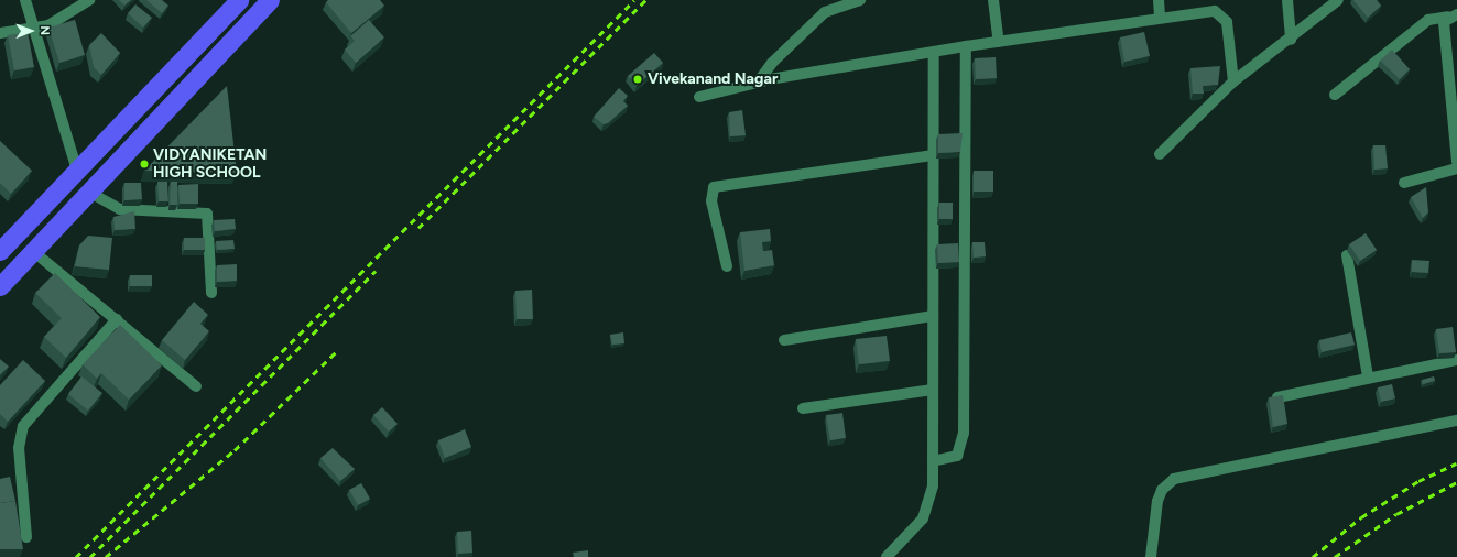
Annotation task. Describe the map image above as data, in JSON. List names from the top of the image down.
{
  "places": ["Vivekanand Nagar", "VIDYANIKETAN HIGH SCHOOL"],
  "north": "right"
}
